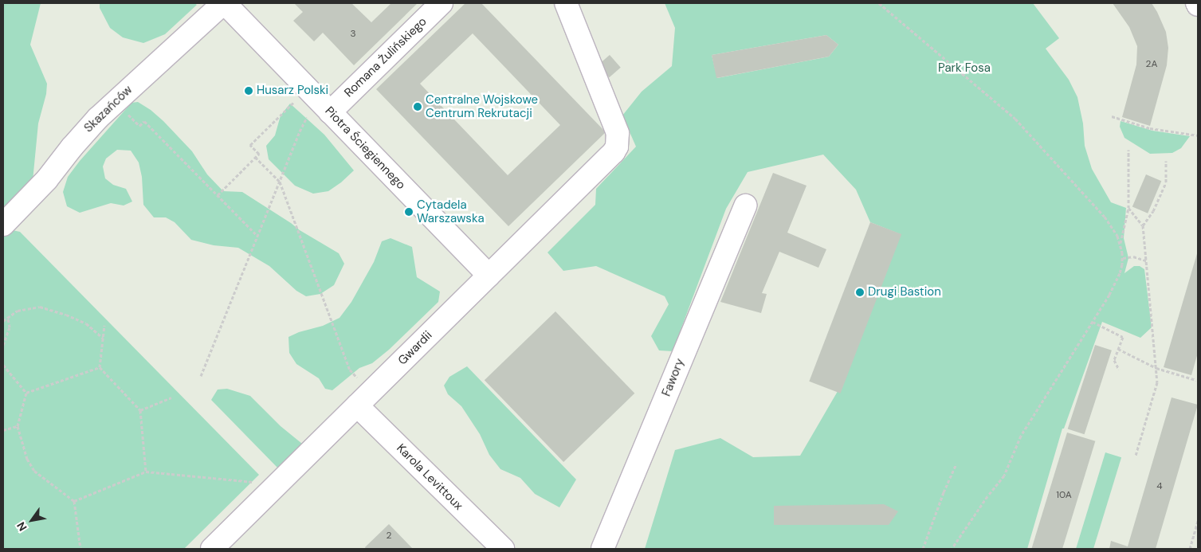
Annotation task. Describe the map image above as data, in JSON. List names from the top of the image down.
{
  "streets": {
    "lane": [
      "Romana Żulińskiego",
      "Skazańców",
      "Piotra Ściegiennego",
      "Gwardii",
      "Fawory",
      "Karola Levittoux"
    ]
  },
  "crossings": [
    ["Romana Żulińskiego", "Piotra Ściegiennego"],
    ["Skazańców", "Piotra Ściegiennego"],
    ["Piotra Ściegiennego", "Gwardii"],
    ["Gwardii", "Karola Levittoux"]
  ],
  "parks": ["Park Fosa"],
  "places": [
    "Husarz Polski",
    "Centralne Wojskowe Centrum Rekrutacji",
    "Cytadela Warszawska",
    "Drugi Bastion"
  ],
  "house_numbers": [
    "3",
    "2A",
    "4",
    "10A",
    "2"
  ],
  "north": "bottom left"
}
